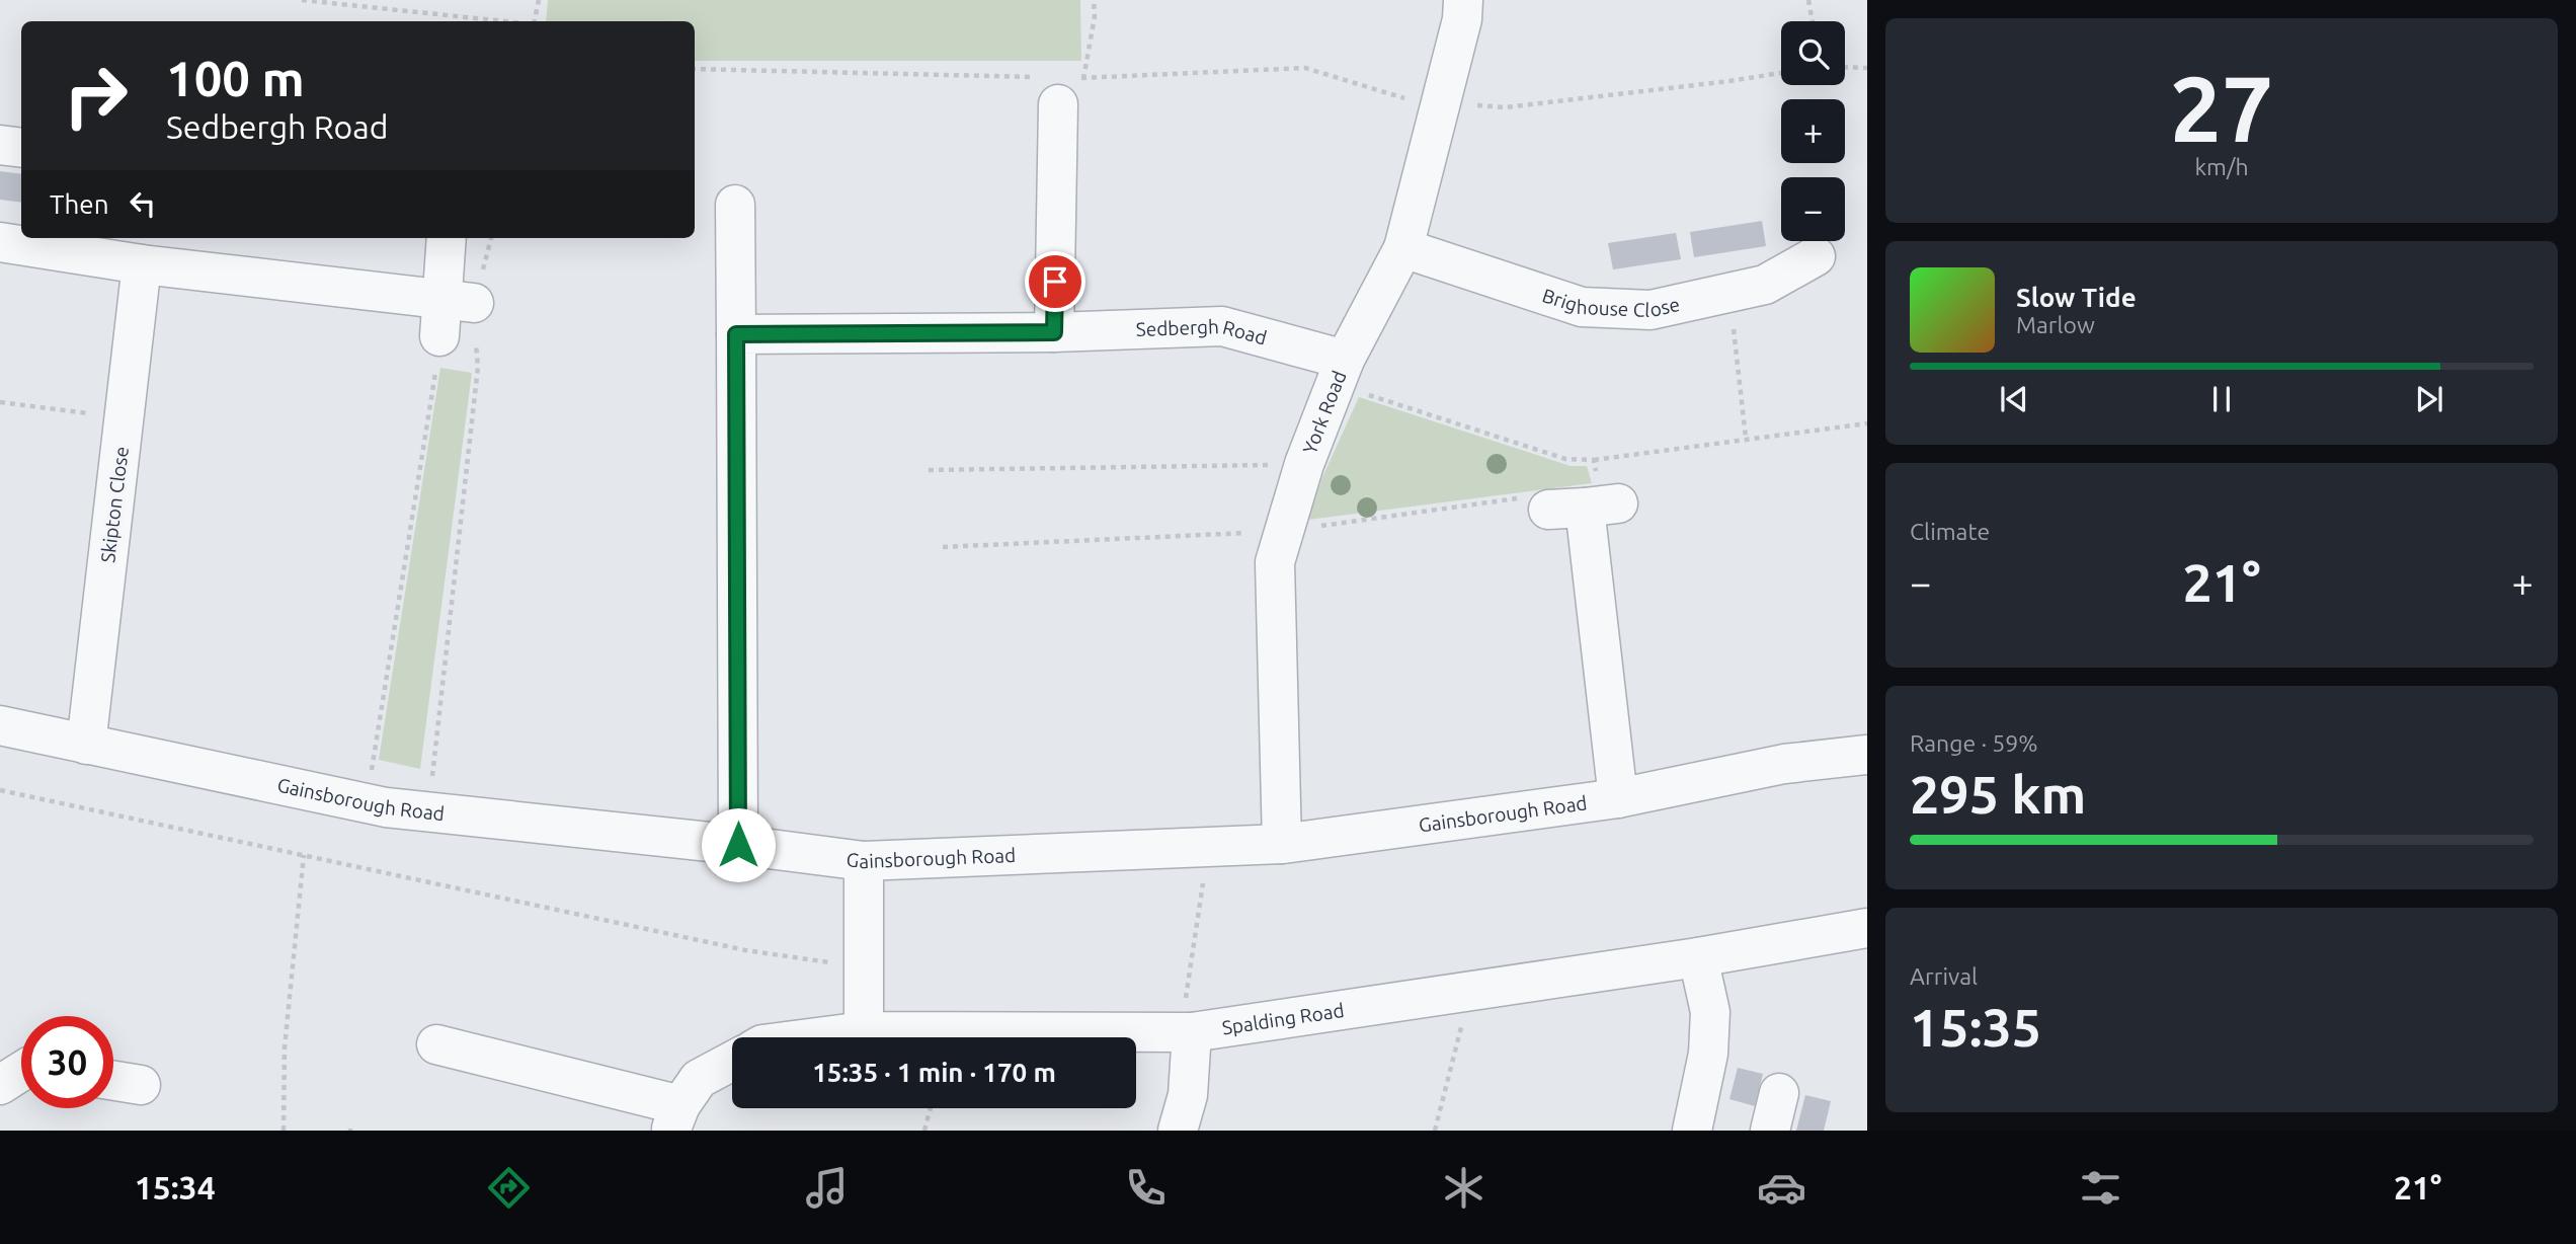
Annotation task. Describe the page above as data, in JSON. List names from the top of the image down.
{
  "streets": {
    "street": [
      "Brighouse Close",
      "Sedbergh Road",
      "York Road",
      "Skipton Close",
      "Gainsborough Road",
      "Spalding Road"
    ]
  },
  "crossings": [
    ["Brighouse Close", "York Road"],
    ["Sedbergh Road", "York Road"],
    ["York Road", "Gainsborough Road"],
    ["Skipton Close", "Gainsborough Road"]
  ],
  "page": {
    "tile": [
      ["27", "km/h"],
      "Climate",
      ["Range · 59%", "295 km"],
      ["Arrival", "15:35"]
    ],
    "map_buttons": ["+", "−"],
    "turn": ["100 m", "Sedbergh Road"],
    "then": "Then",
    "song": ["Slow Tide", "Marlow"],
    "heat": ["−", "21°", "+"],
    "limit": "30",
    "trip": "15:35 · 1 min · 170 m",
    "tabs": ["15:34", "21°"]
  }
}
